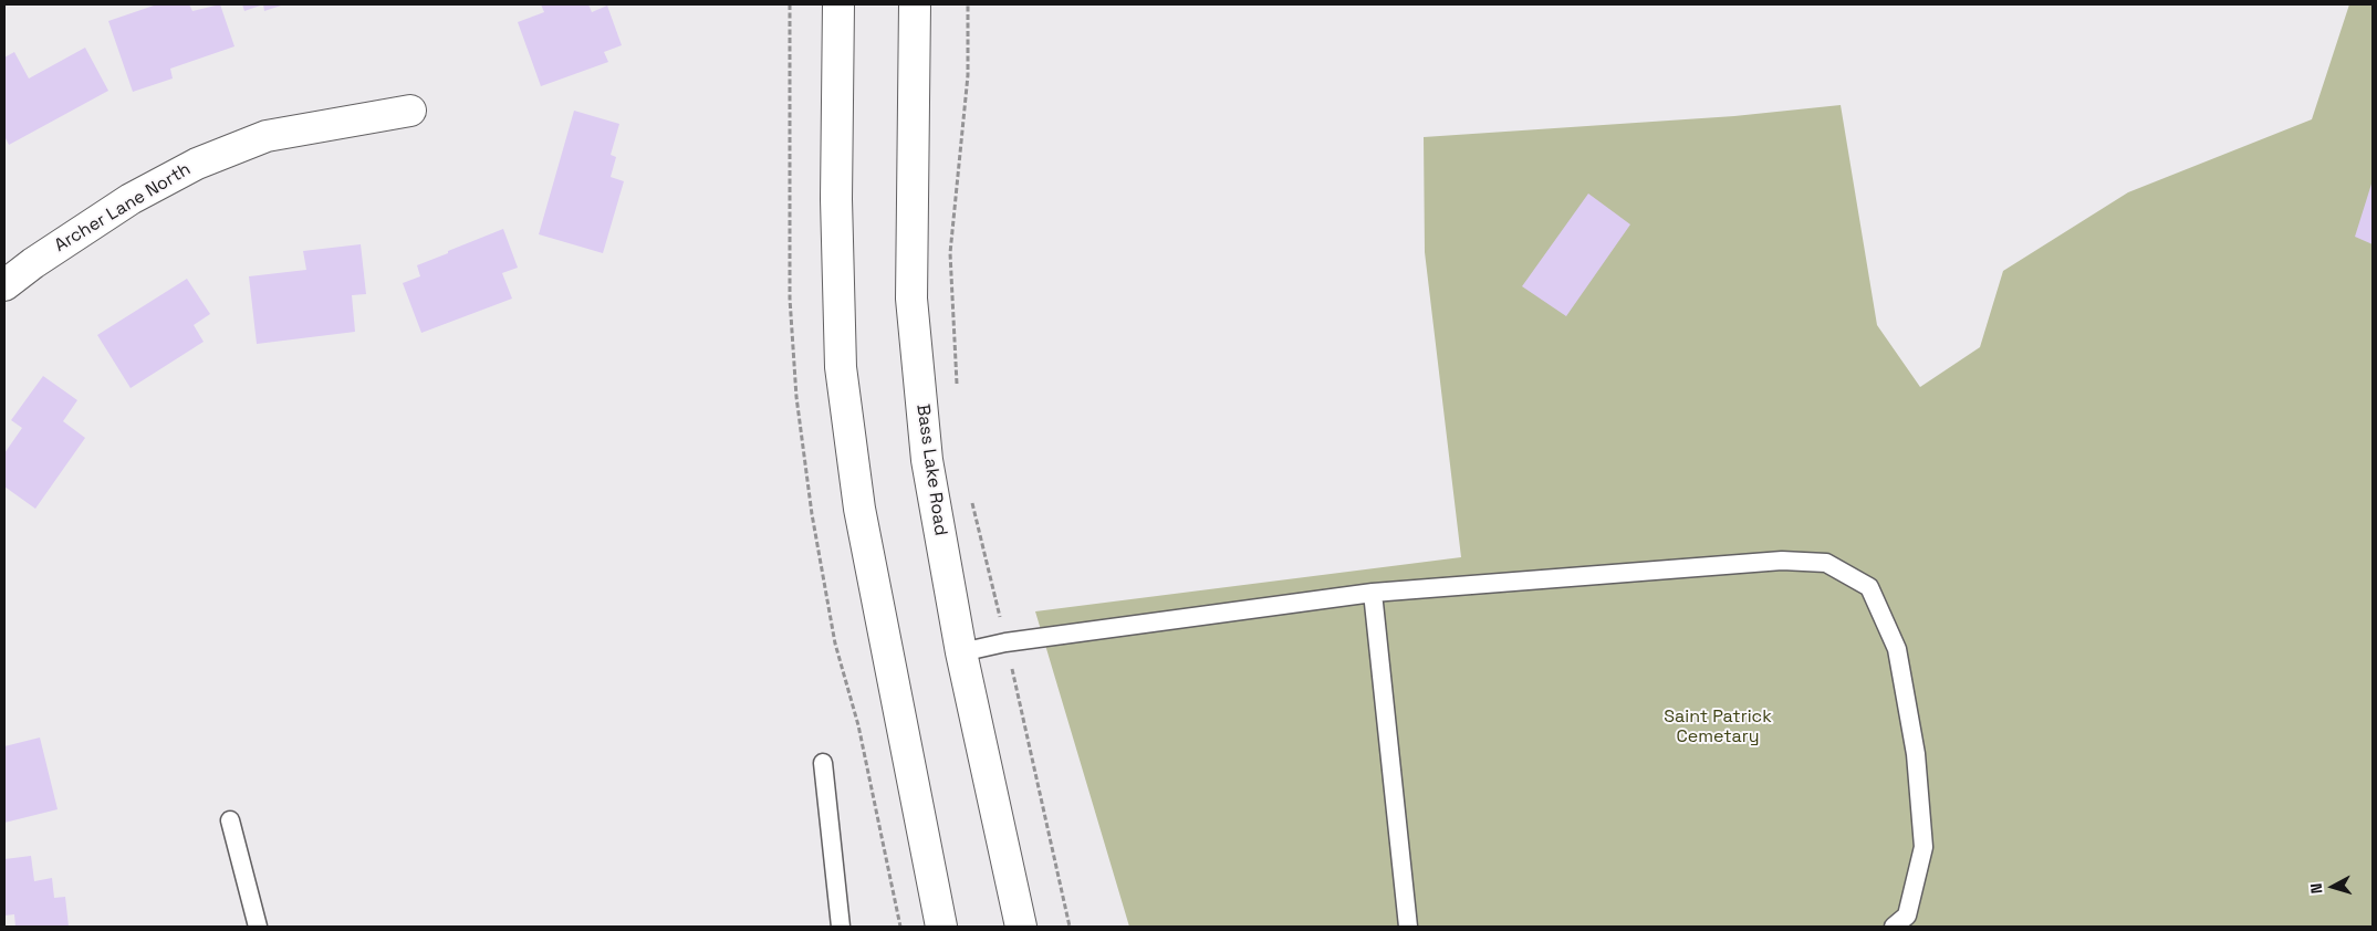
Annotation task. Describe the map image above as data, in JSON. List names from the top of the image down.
{
  "streets": {
    "main road": ["Archer Lane North", "Bass Lake Road"]
  },
  "parks": ["Saint Patrick Cemetary"],
  "north": "left"
}
